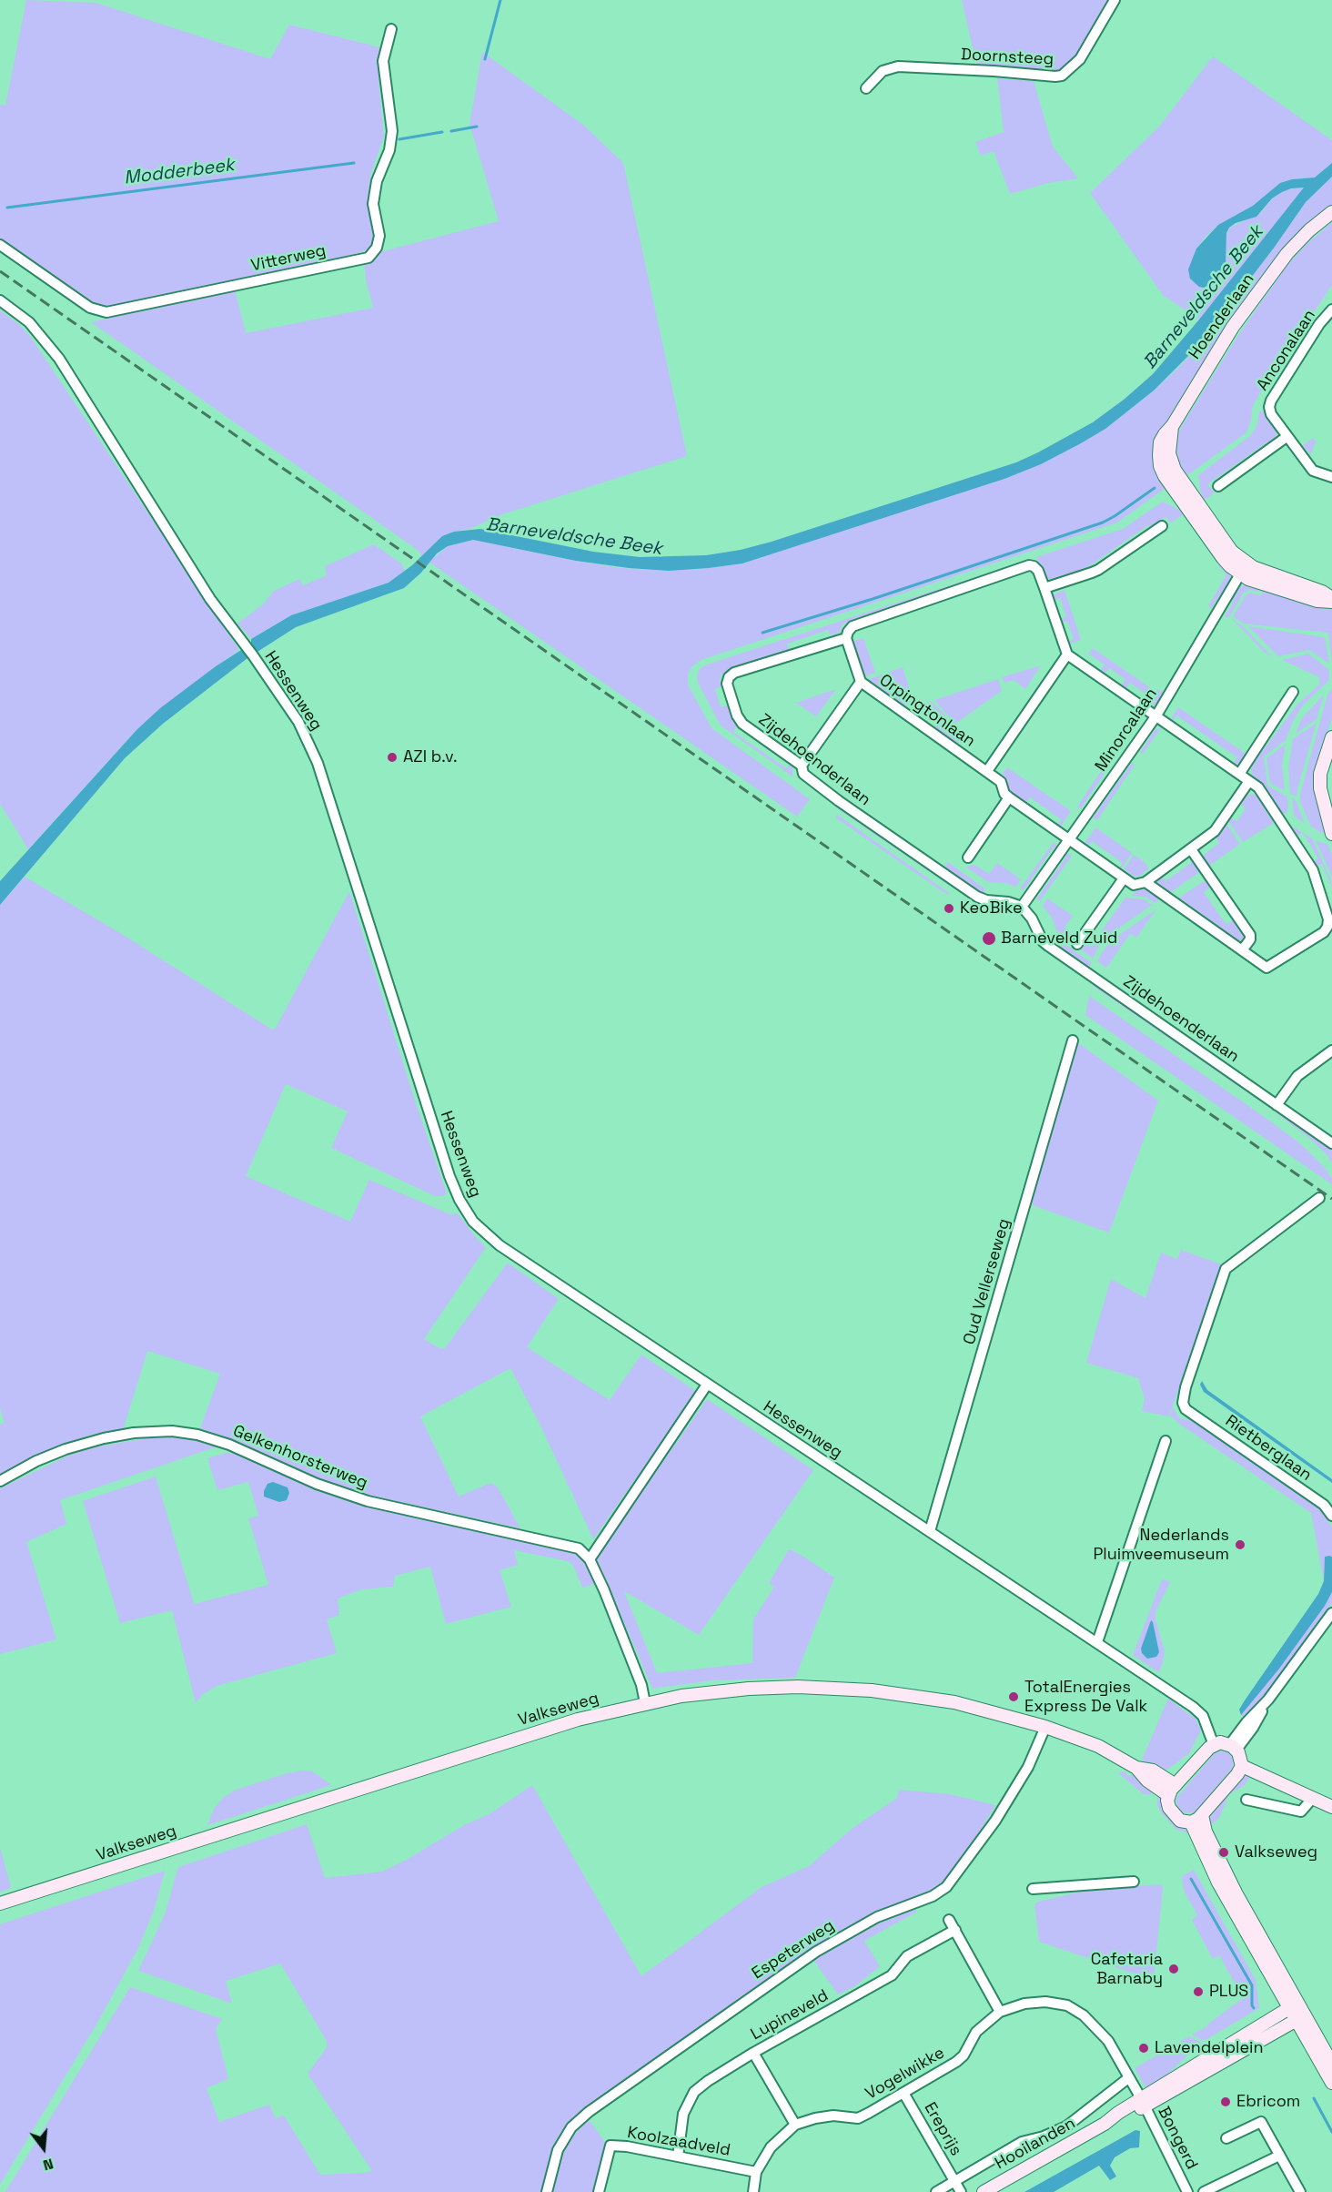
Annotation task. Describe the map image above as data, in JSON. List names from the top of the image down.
{
  "streets": {
    "main road": ["Hoenderlaan", "Valkseweg", "Hooilanden"],
    "street": [
      "Doornsteeg",
      "Vitterweg",
      "Anconalaan",
      "Hessenweg",
      "Orpingtonlaan",
      "Minorcalaan",
      "Zijdehoenderlaan",
      "Oud Vellerseweg",
      "Rietberglaan",
      "Gelkenhorsterweg",
      "Espeterweg",
      "Lupineveld",
      "Vogelwikke",
      "Ereprijs",
      "Bongerd",
      "Koolzaadveld"
    ]
  },
  "crossings": [
    ["Hoenderlaan", "Minorcalaan"],
    ["Hessenweg", "Oud Vellerseweg"],
    ["Orpingtonlaan", "Minorcalaan"],
    ["Orpingtonlaan", "Zijdehoenderlaan"],
    ["Minorcalaan", "Zijdehoenderlaan"],
    ["Valkseweg", "Espeterweg"],
    ["Lupineveld", "Koolzaadveld"],
    ["Vogelwikke", "Ereprijs"],
    ["Vogelwikke", "Bongerd"],
    ["Vogelwikke", "Koolzaadveld"],
    ["Vogelwikke", "Hooilanden"],
    ["Bongerd", "Hooilanden"]
  ],
  "water": ["Modderbeek", "Barneveldsche Beek"],
  "places": [
    "AZI b.v.",
    "KeoBike",
    "Barneveld Zuid",
    "Nederlands Pluimveemuseum",
    "TotalEnergies Express De Valk",
    "Valkseweg",
    "Cafetaria Barnaby",
    "PLUS",
    "Lavendelplein",
    "Ebricom"
  ],
  "north": "bottom"
}
